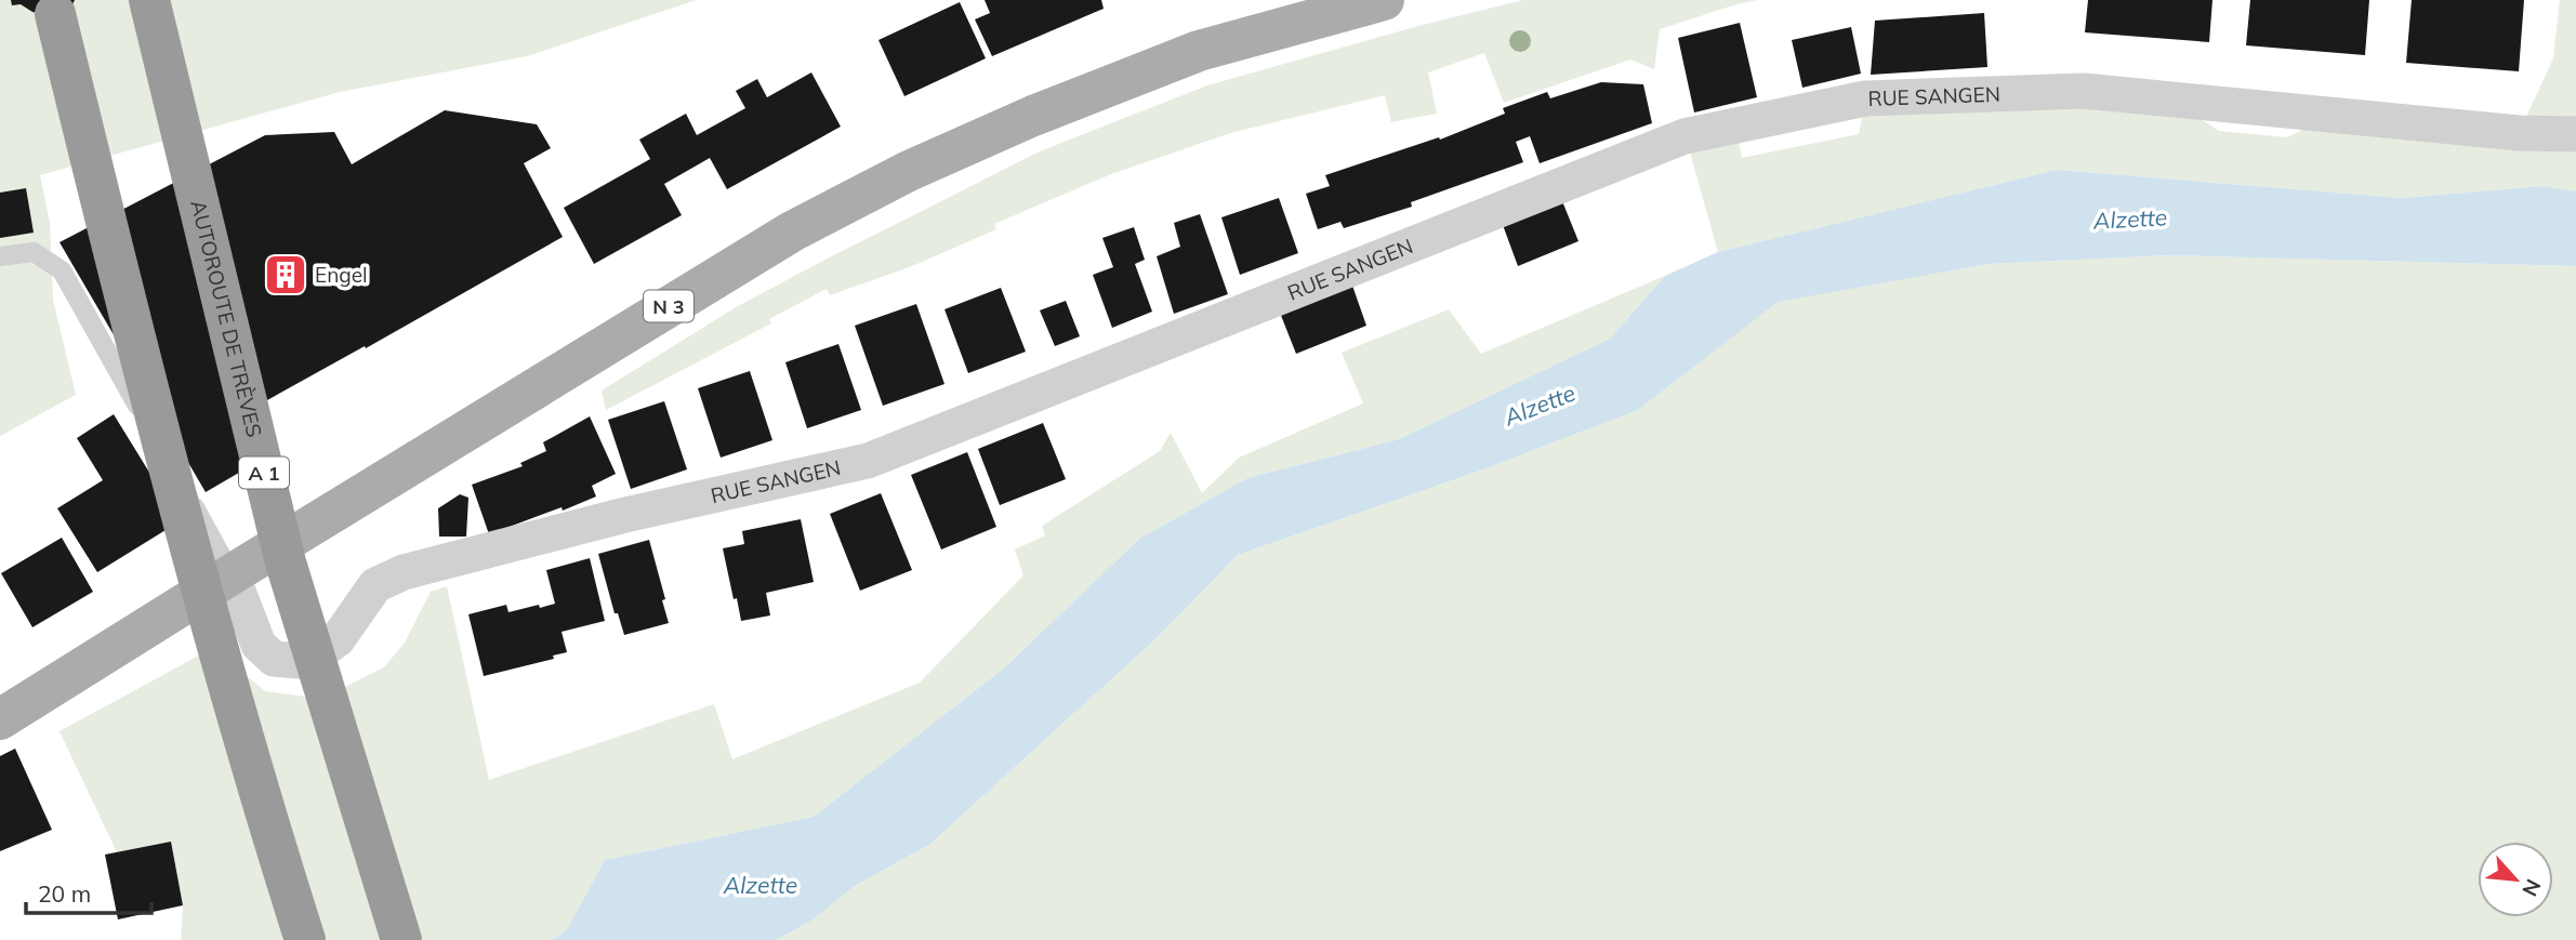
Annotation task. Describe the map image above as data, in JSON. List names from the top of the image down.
{
  "streets": {
    "highway": ["AUTOROUTE DE TRÈVES", "A 1"],
    "main road": ["N 3"],
    "street": ["RUE SANGEN"]
  },
  "crossings": [
    ["RUE SANGEN", "N 3"]
  ],
  "water": ["Alzette"],
  "places": {
    "building": ["Engel"]
  },
  "scale_bar": "20 m",
  "north": "bottom right"
}
